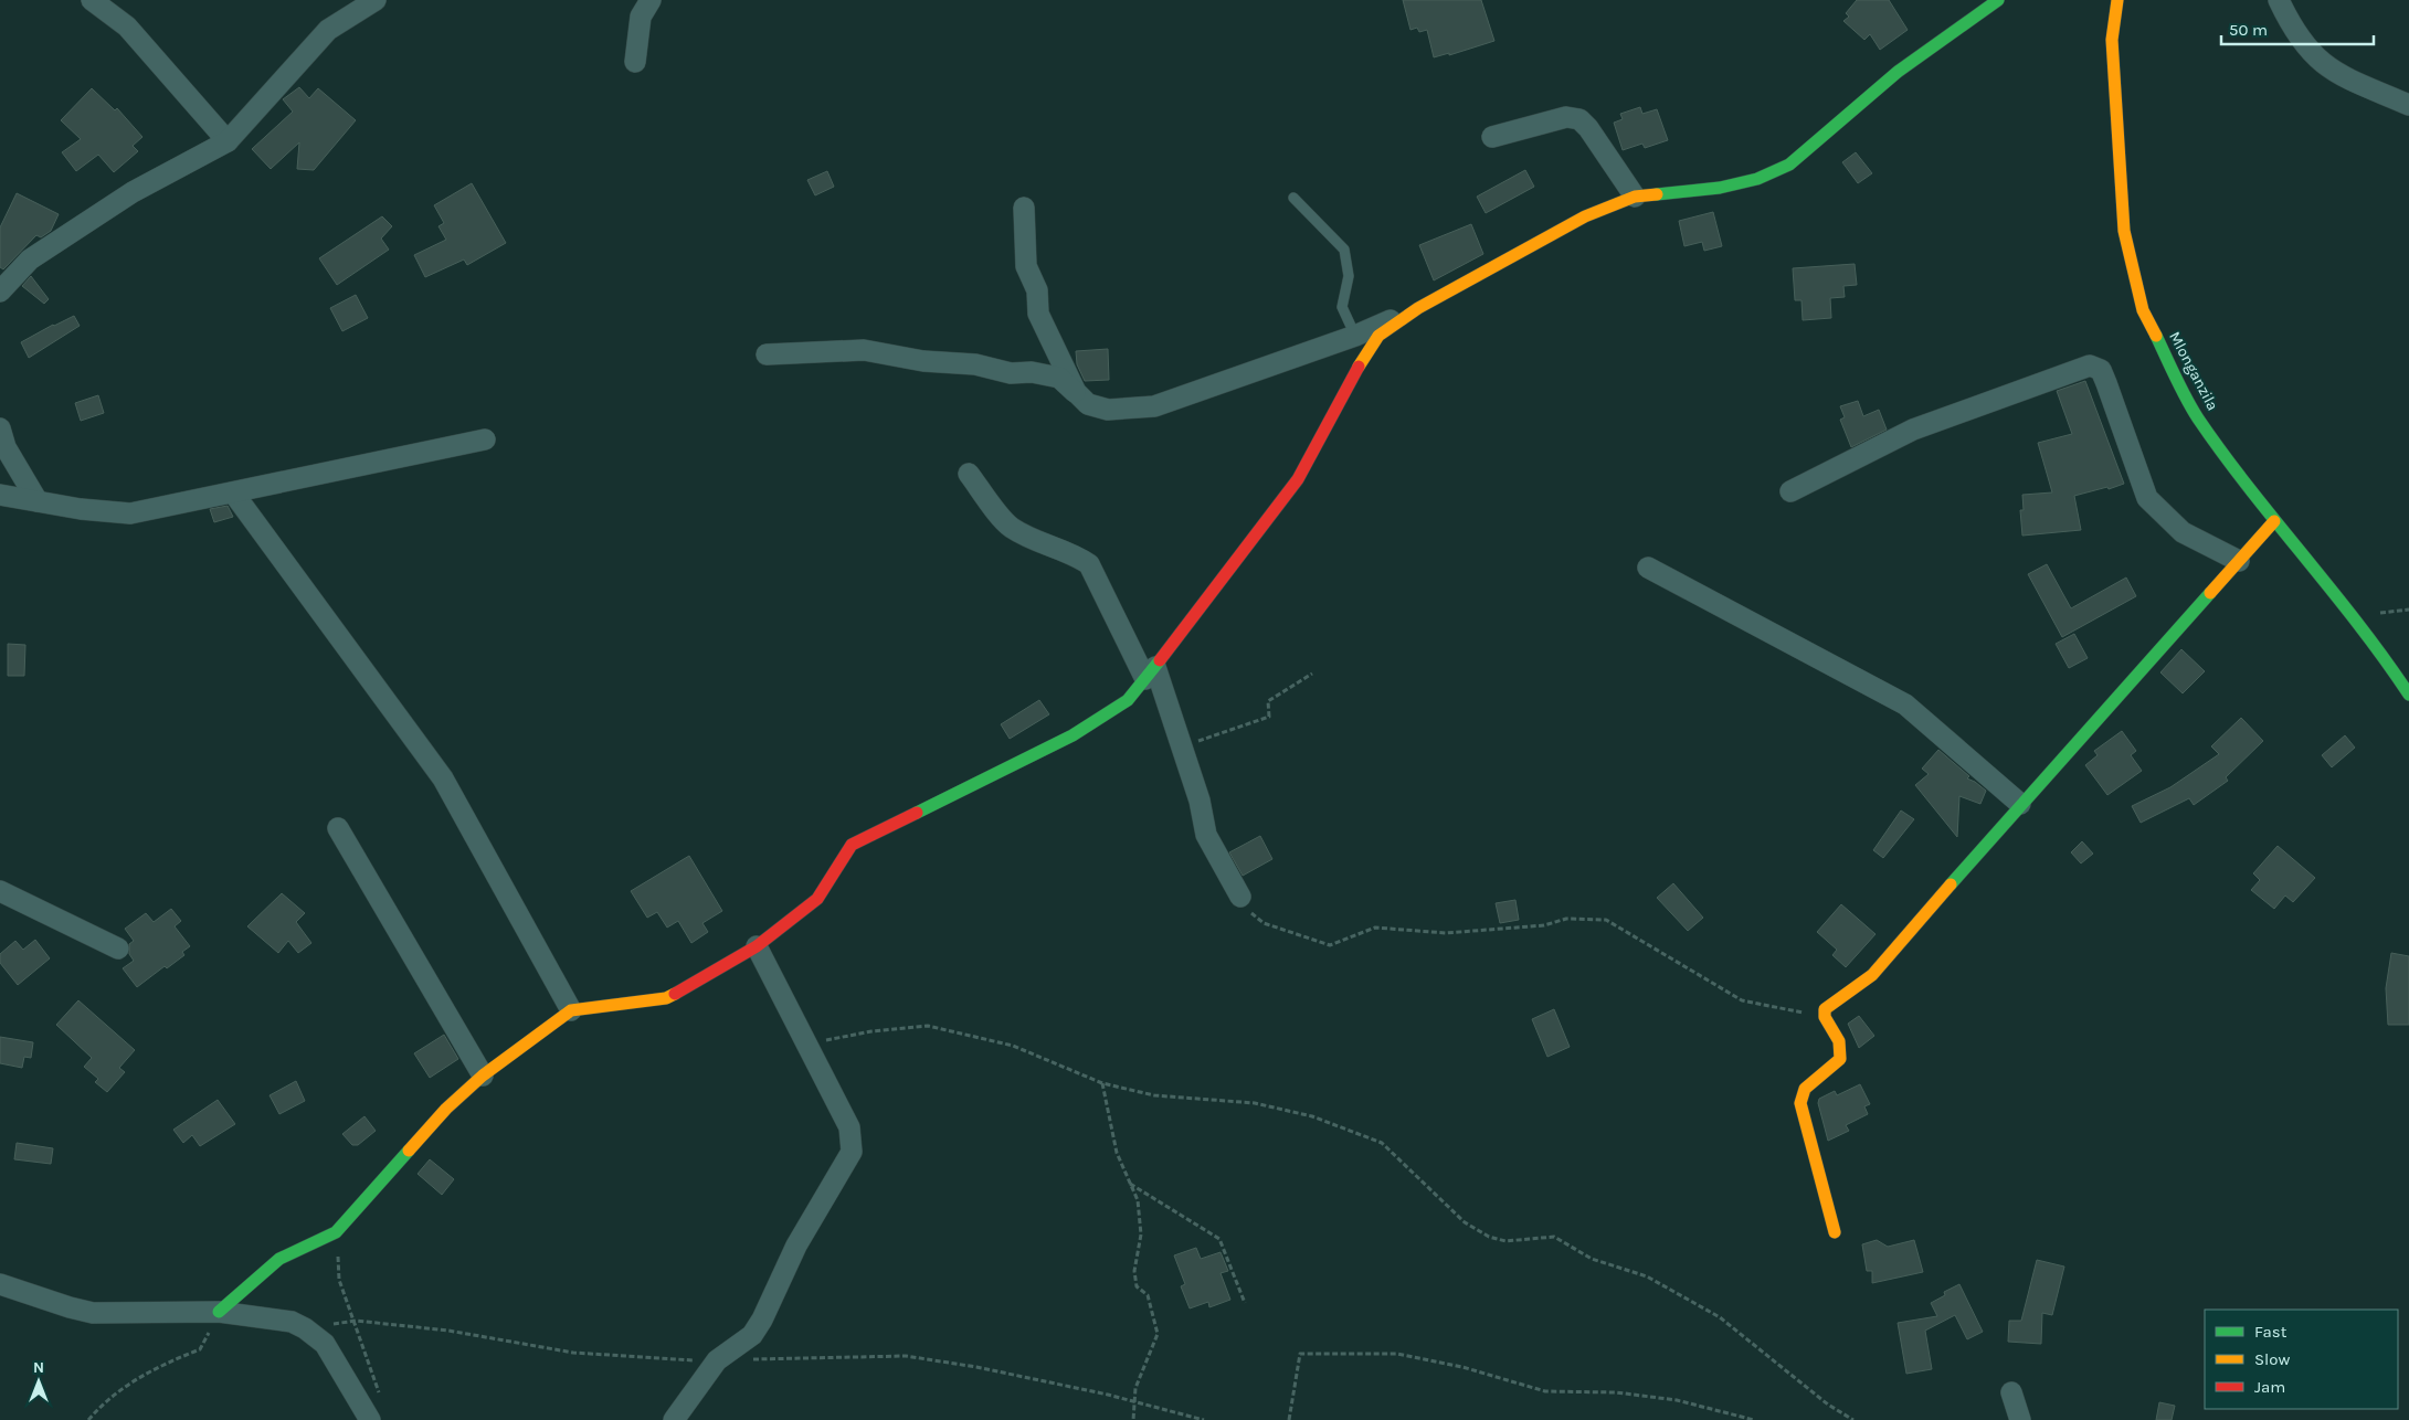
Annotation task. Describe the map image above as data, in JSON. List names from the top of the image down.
{
  "streets": {
    "street": ["Mlonganzila"]
  },
  "legend": ["Fast", "Slow", "Jam"],
  "scale_bar": "50 m",
  "north": "top"
}
